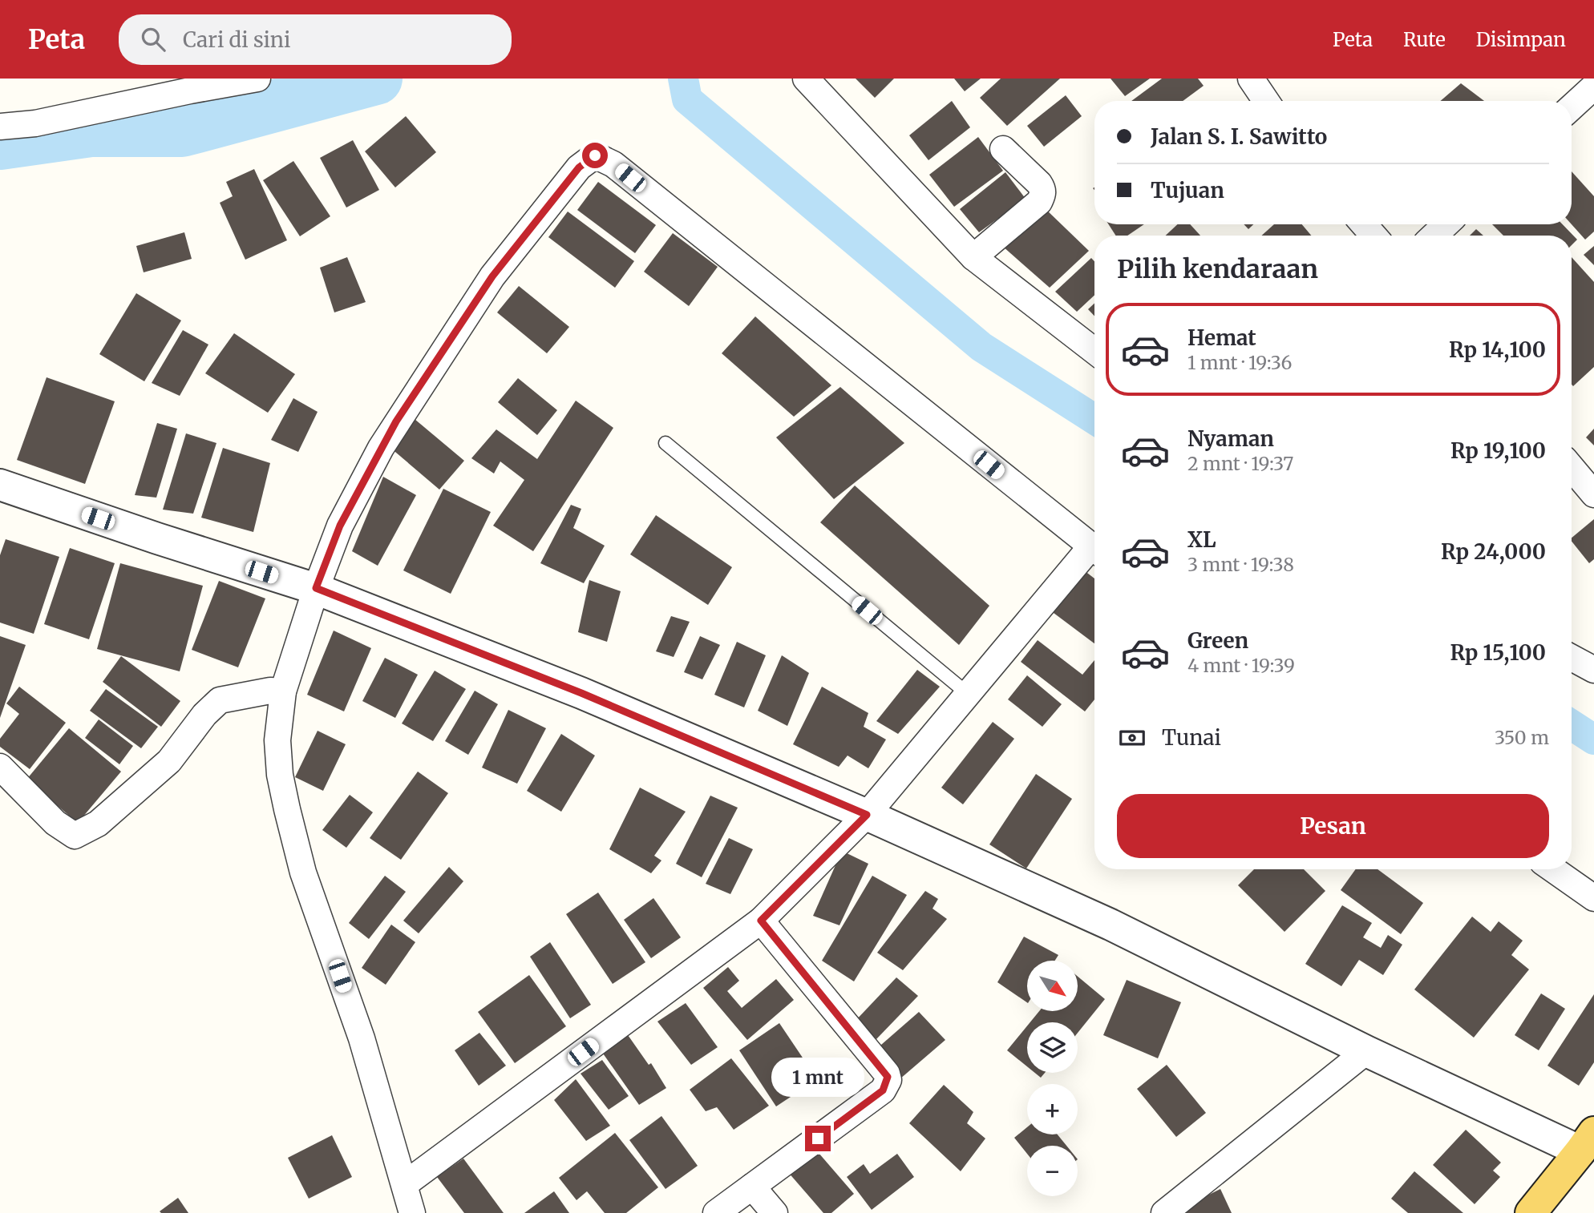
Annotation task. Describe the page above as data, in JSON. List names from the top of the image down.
{
  "north": "bottom right",
  "page": {
    "header": "Peta",
    "search": "Cari di sini",
    "nav": ["Peta", "Rute", "Disimpan"],
    "banner": ["Jalan S. I. Sawitto", "Tujuan"],
    "heading": "Pilih kendaraan",
    "list": [
      {
        "name": "Hemat",
        "note": "1 mnt · 19:36",
        "value": "Rp 14,100"
      },
      {
        "name": "Nyaman",
        "note": "2 mnt · 19:37",
        "value": "Rp 19,100"
      },
      {
        "name": "XL",
        "note": "3 mnt · 19:38",
        "value": "Rp 24,000"
      },
      {
        "name": "Green",
        "note": "4 mnt · 19:39",
        "value": "Rp 15,100"
      }
    ],
    "pay": ["Tunai", "350 m"],
    "buttons": "Pesan",
    "map_buttons": ["+", "−"],
    "bubble": "1 mnt"
  }
}
